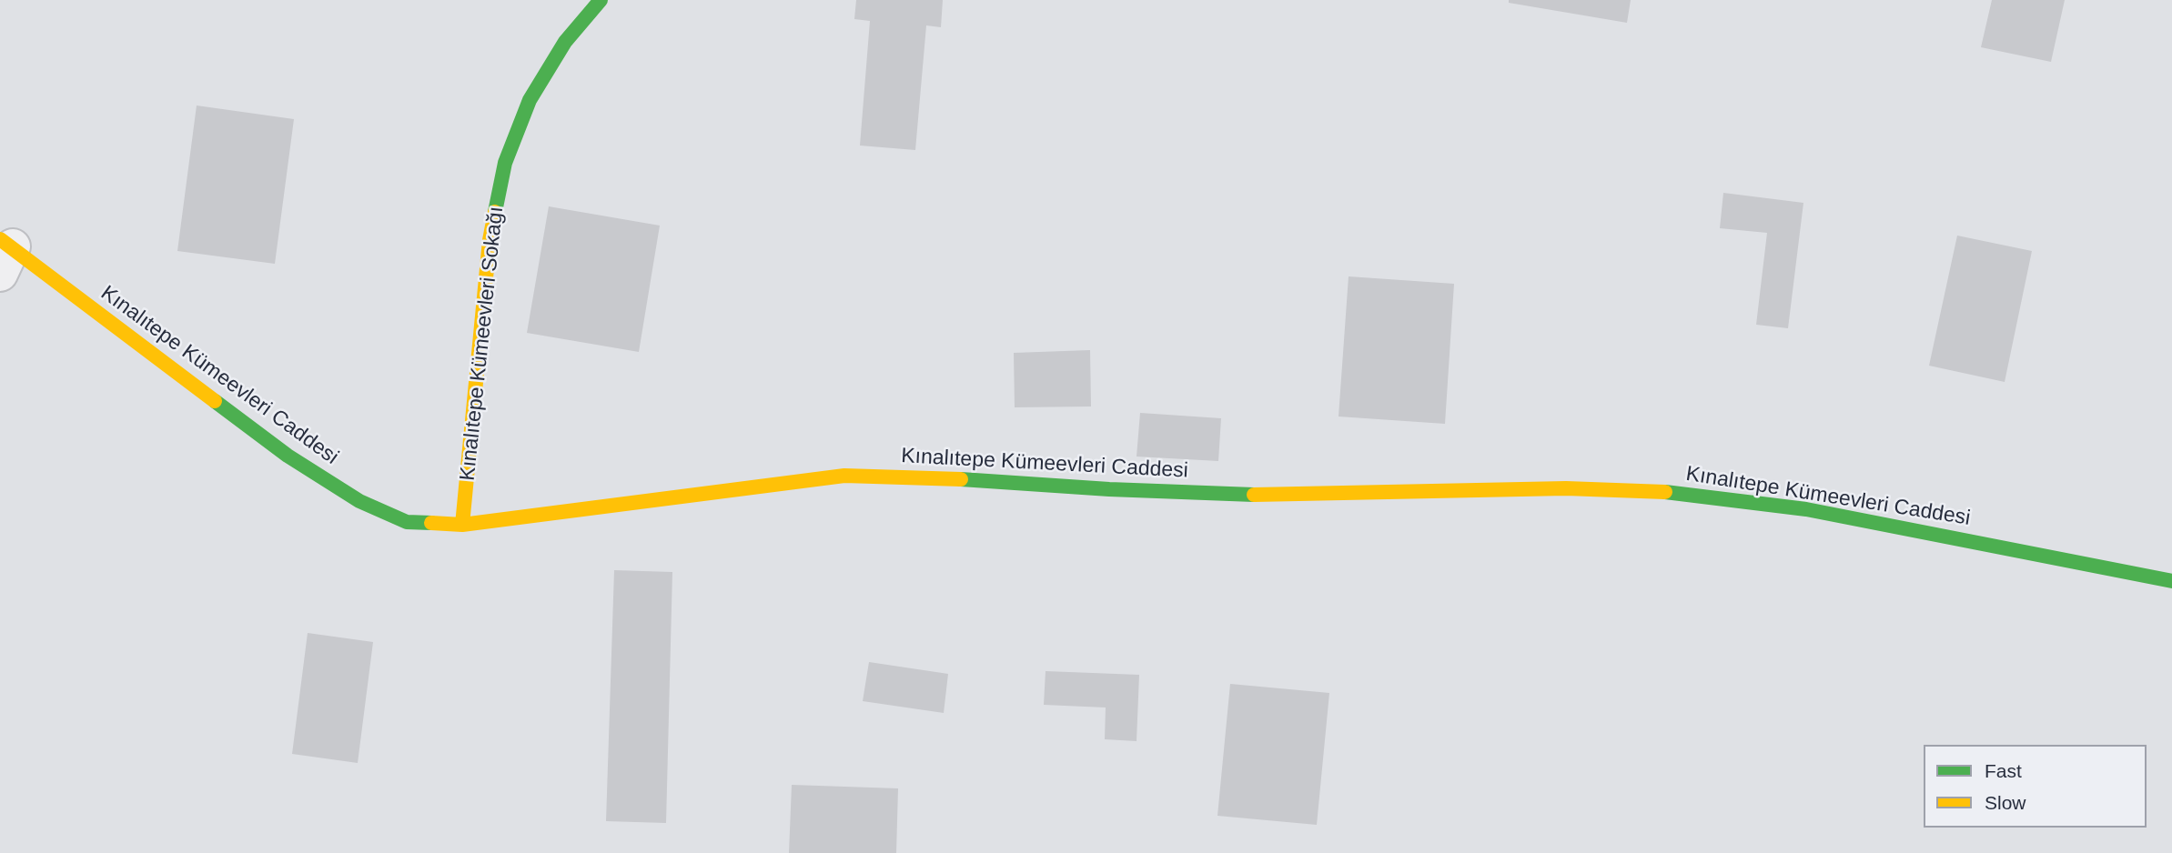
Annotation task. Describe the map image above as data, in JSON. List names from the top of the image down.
{
  "streets": {
    "street": ["Kınalıtepe Kümeevleri Sokağı", "Kınalıtepe Kümeevleri Caddesi"]
  },
  "crossings": [
    ["Kınalıtepe Kümeevleri Sokağı", "Kınalıtepe Kümeevleri Caddesi"]
  ],
  "legend": ["Fast", "Slow"]
}
